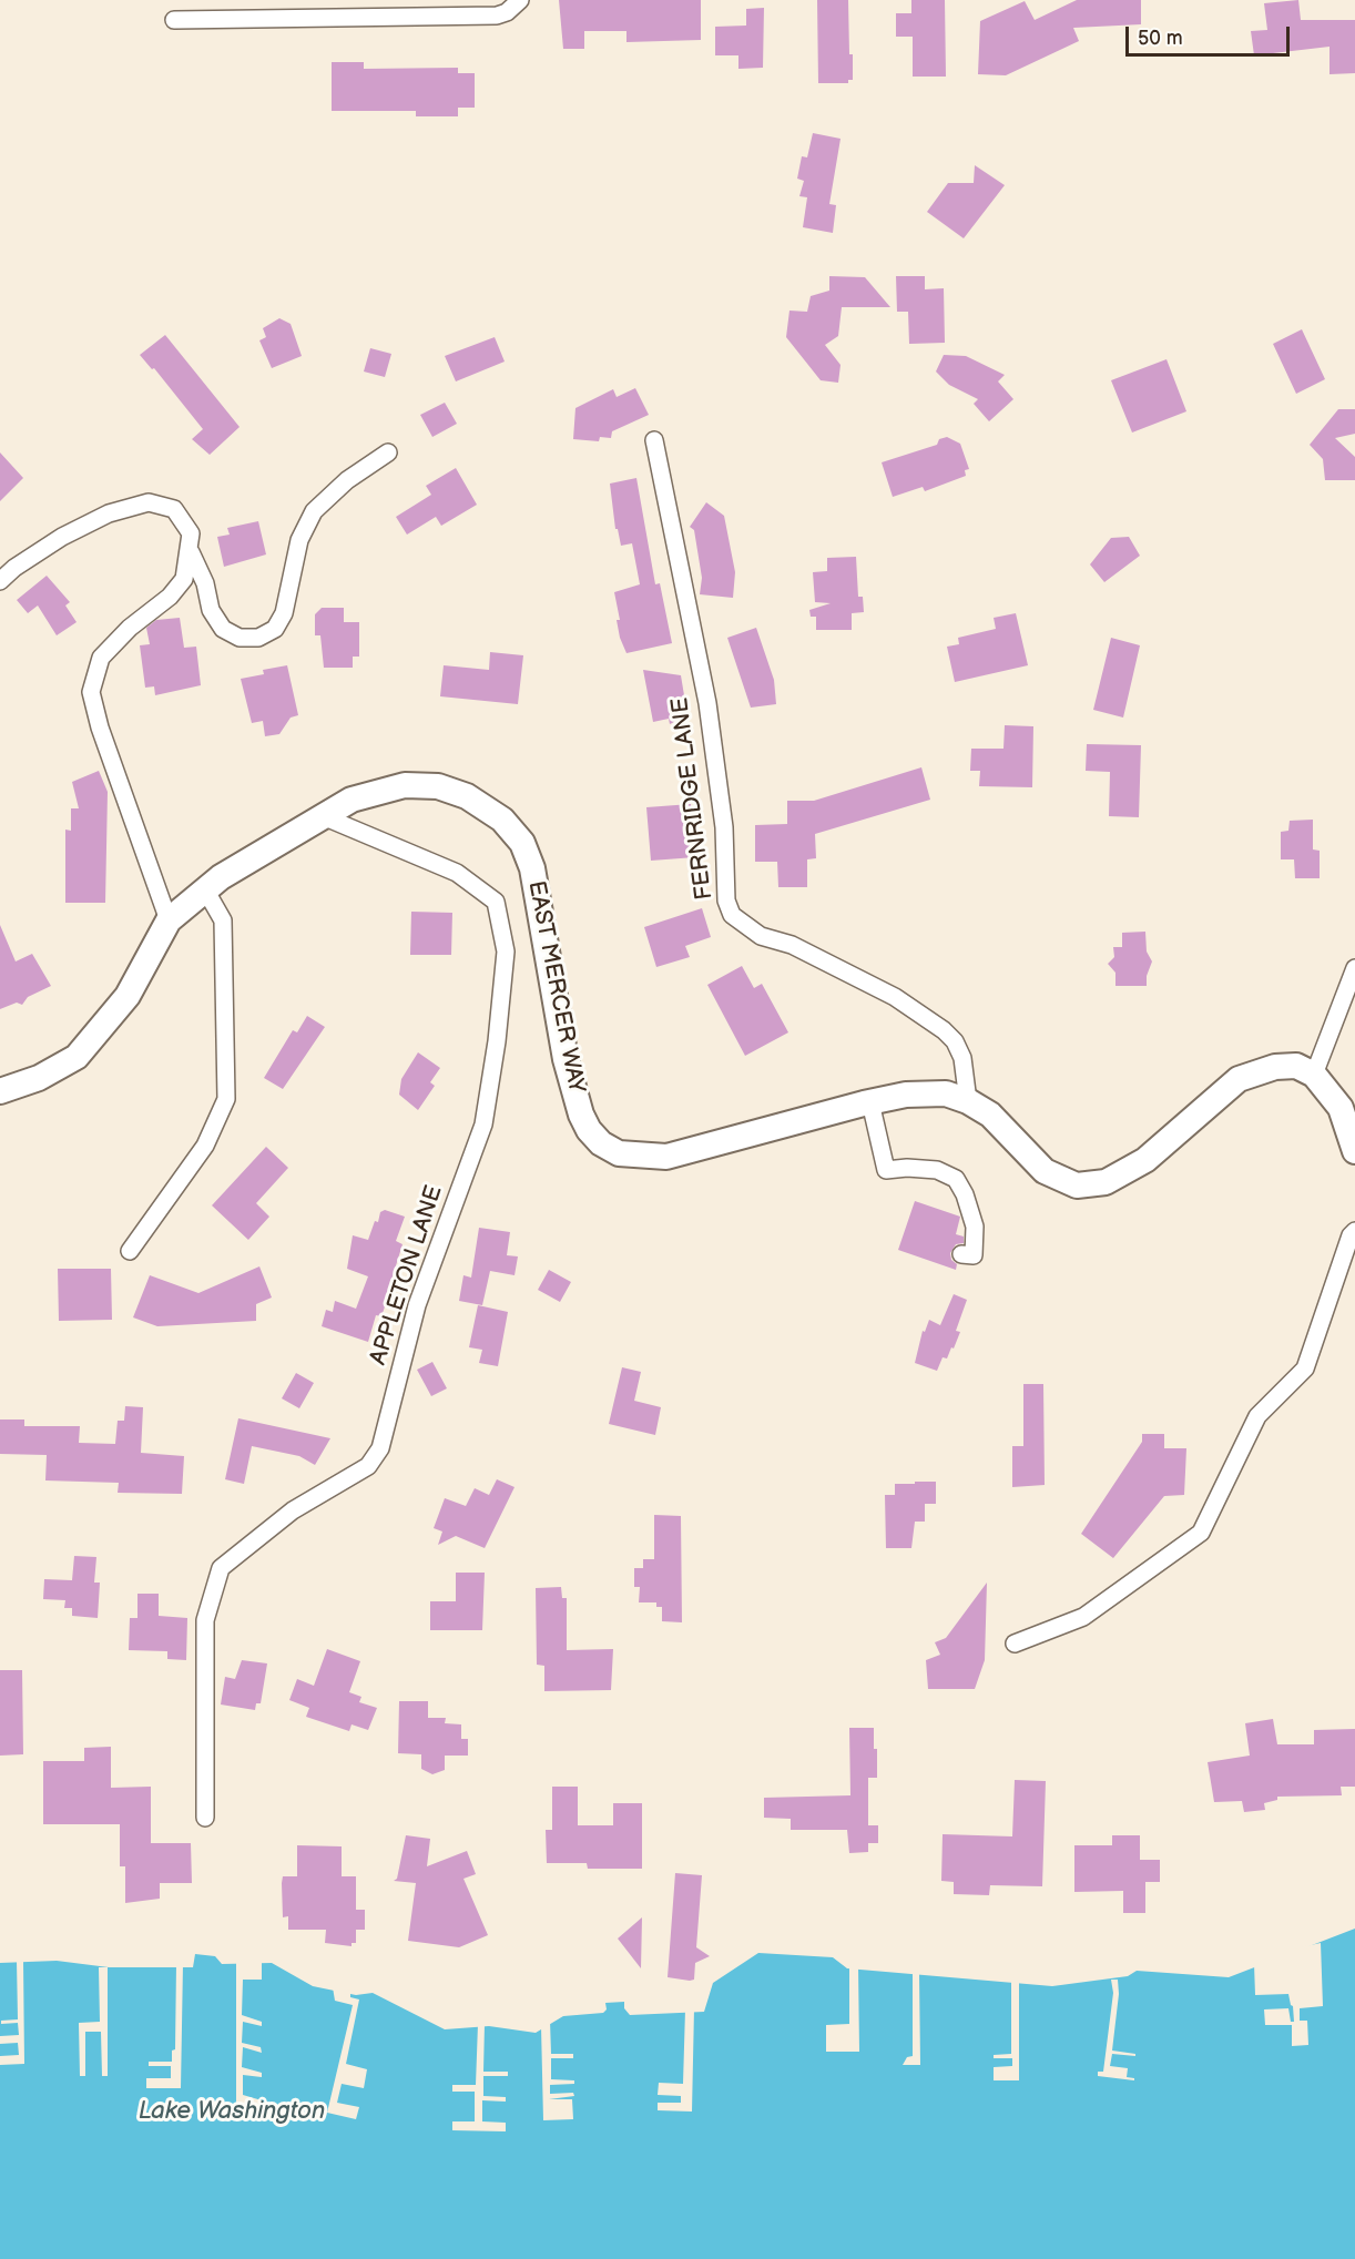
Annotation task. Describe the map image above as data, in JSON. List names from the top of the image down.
{
  "streets": {
    "street": ["FERNRIDGE LANE", "EAST MERCER WAY", "APPLETON LANE"]
  },
  "crossings": [
    ["FERNRIDGE LANE", "EAST MERCER WAY"],
    ["EAST MERCER WAY", "APPLETON LANE"]
  ],
  "water": ["Lake Washington"],
  "scale_bar": "50 m"
}
